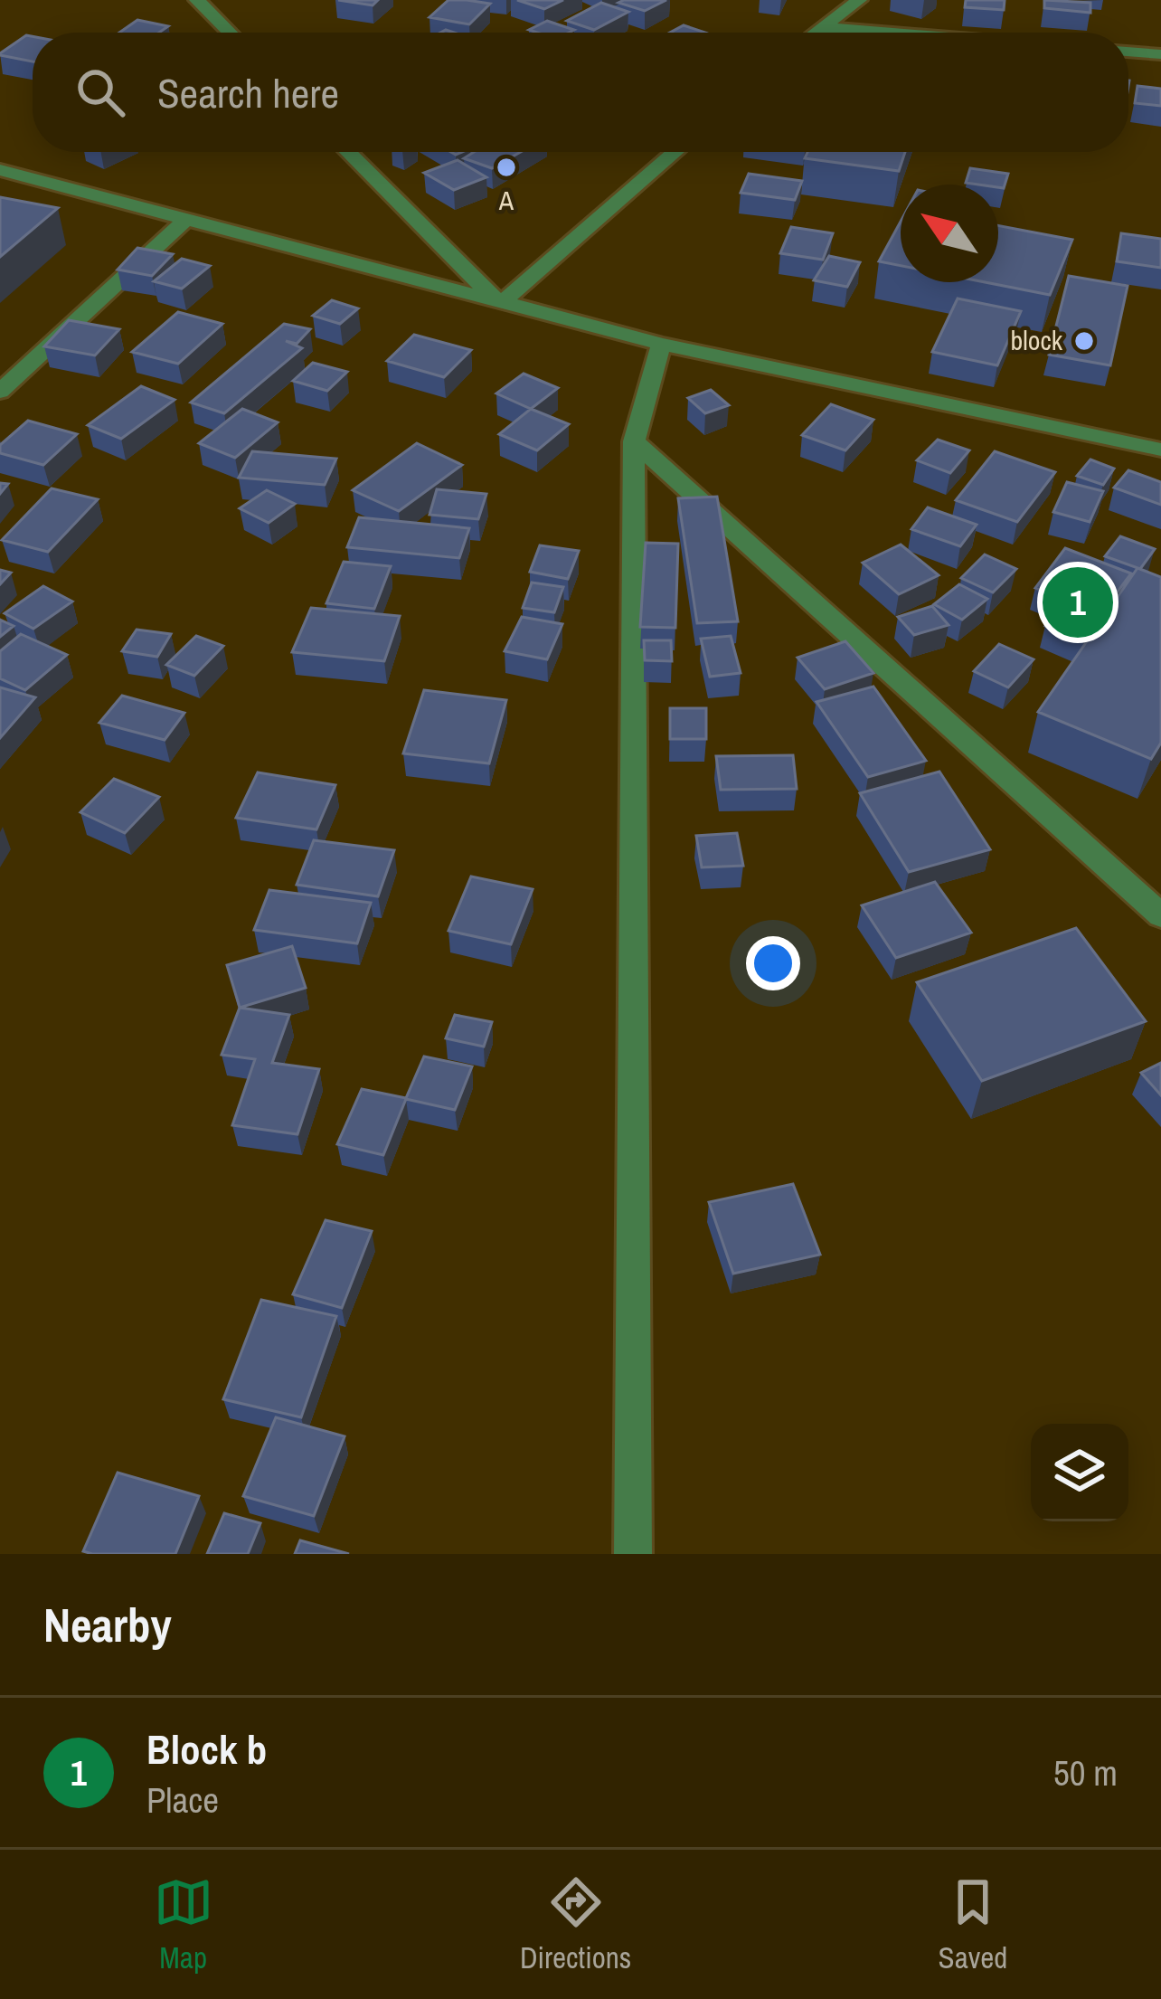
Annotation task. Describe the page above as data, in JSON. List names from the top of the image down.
{
  "places": ["A", "block"],
  "north": "top left",
  "page": {
    "search": "Search here",
    "pins": "1",
    "heading": "Nearby",
    "list": [
      {
        "mark": "1",
        "name": "Block b",
        "note": "Place",
        "value": "50 m"
      }
    ],
    "nav": ["Map", "Directions", "Saved"]
  }
}
